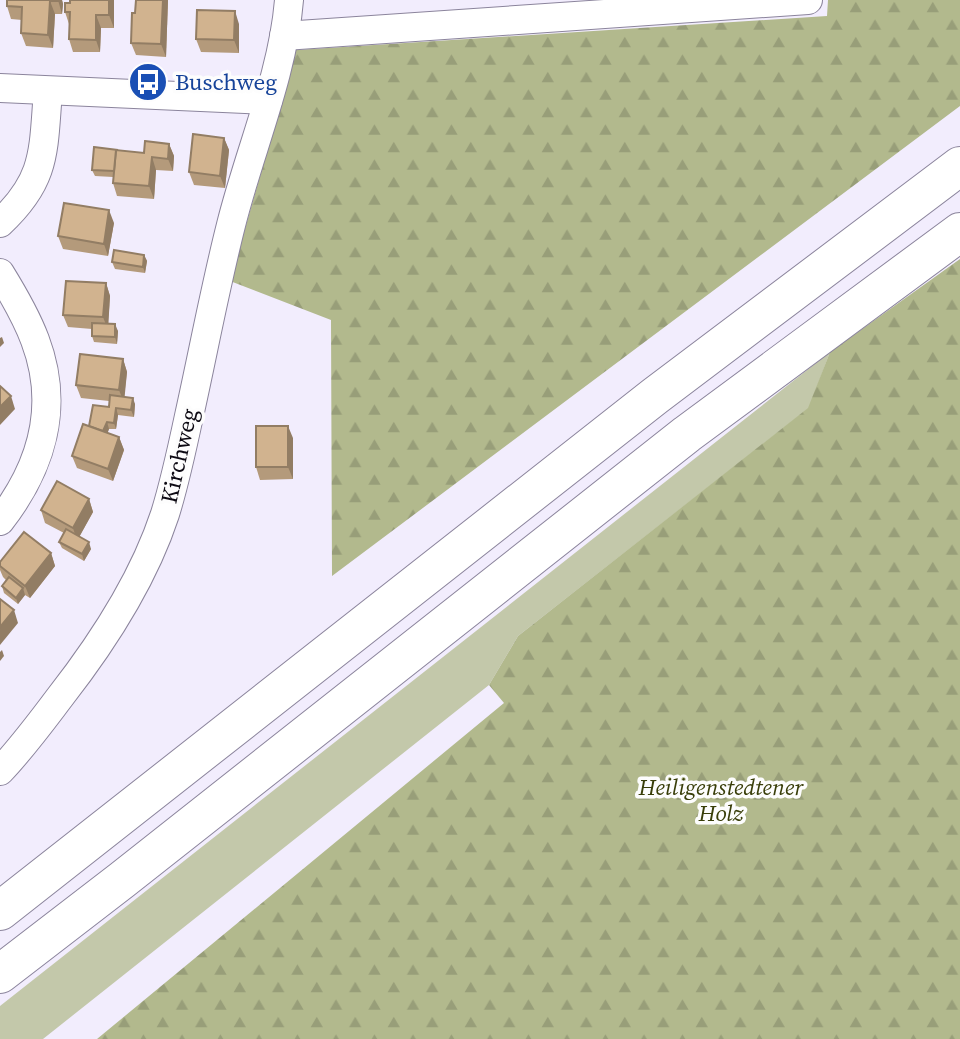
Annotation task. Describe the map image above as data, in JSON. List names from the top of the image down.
{
  "streets": {
    "street": ["Kirchweg"]
  },
  "parks": ["Heiligenstedtener Holz"],
  "places": {
    "bus stop": ["Buschweg"]
  }
}
